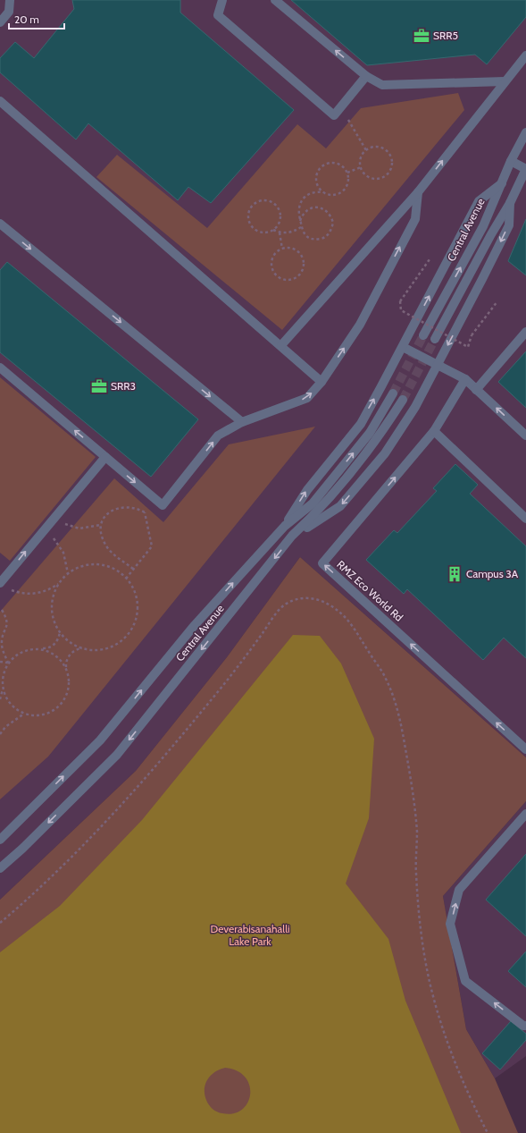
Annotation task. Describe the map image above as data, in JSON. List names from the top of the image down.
{
  "streets": {
    "street": ["Central Avenue", "RMZ Eco World Rd"]
  },
  "parks": ["Deverabisanahalli Lake Park"],
  "places": {
    "office": ["SRR5", "SRR3"],
    "building": ["Campus 3A"]
  },
  "scale_bar": "20 m"
}
